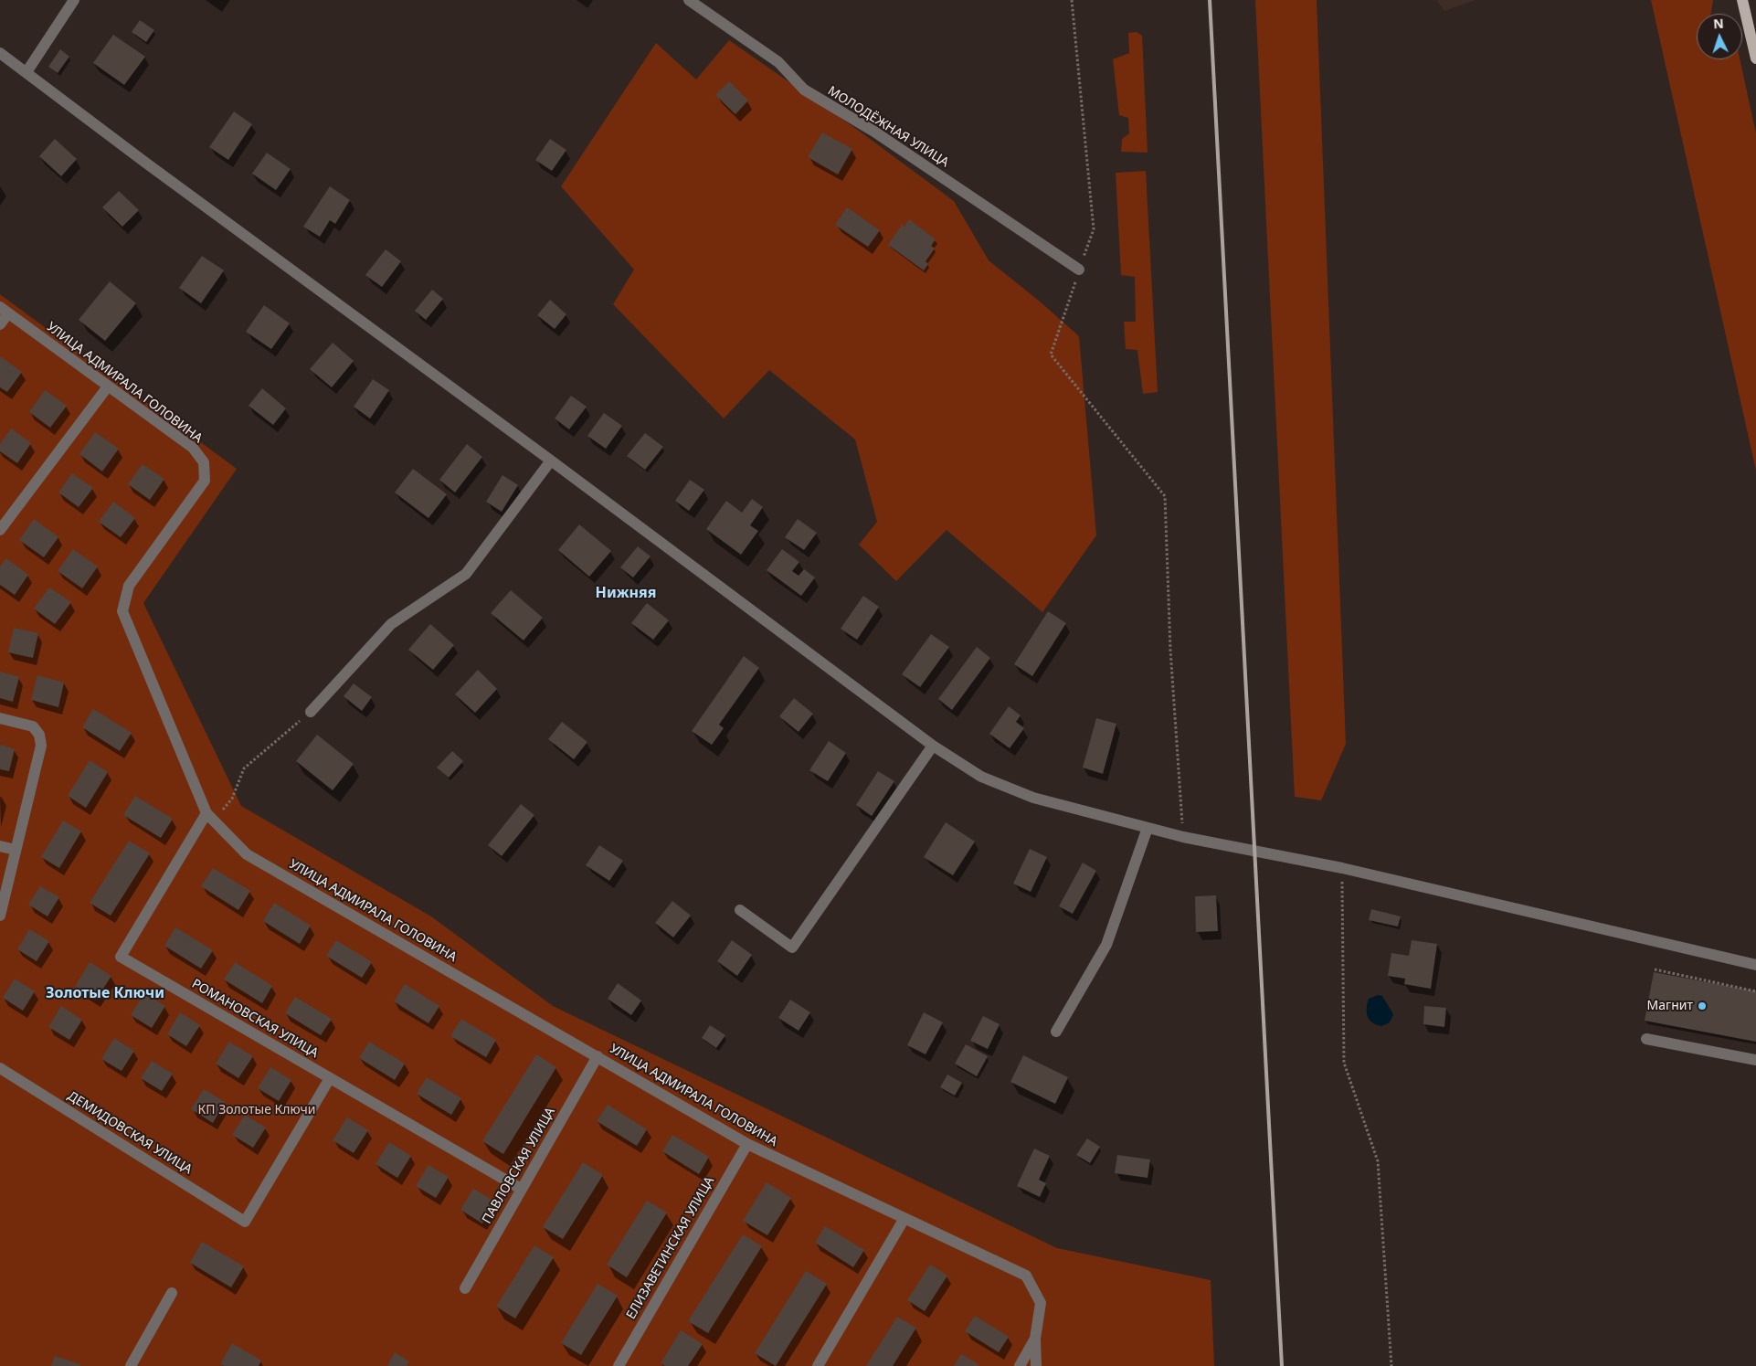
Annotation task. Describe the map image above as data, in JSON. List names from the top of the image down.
{
  "streets": {
    "street": [
      "МОЛОДЁЖНАЯ УЛИЦА",
      "УЛИЦА АДМИРАЛА ГОЛОВИНА",
      "РОМАНОВСКАЯ УЛИЦА",
      "ДЕМИДОВСКАЯ УЛИЦА",
      "ПАВЛОВСКАЯ УЛИЦА",
      "ЕЛИЗАВЕТИНСКАЯ УЛИЦА"
    ]
  },
  "crossings": [
    ["УЛИЦА АДМИРАЛА ГОЛОВИНА", "РОМАНОВСКАЯ УЛИЦА"],
    ["УЛИЦА АДМИРАЛА ГОЛОВИНА", "ПАВЛОВСКАЯ УЛИЦА"],
    ["УЛИЦА АДМИРАЛА ГОЛОВИНА", "ЕЛИЗАВЕТИНСКАЯ УЛИЦА"],
    ["РОМАНОВСКАЯ УЛИЦА", "ДЕМИДОВСКАЯ УЛИЦА"],
    ["РОМАНОВСКАЯ УЛИЦА", "ПАВЛОВСКАЯ УЛИЦА"]
  ],
  "districts": ["Нижняя", "Золотые Ключи"],
  "parks": ["КП Золотые Ключи"],
  "places": ["Магнит"],
  "north": "top"
}
